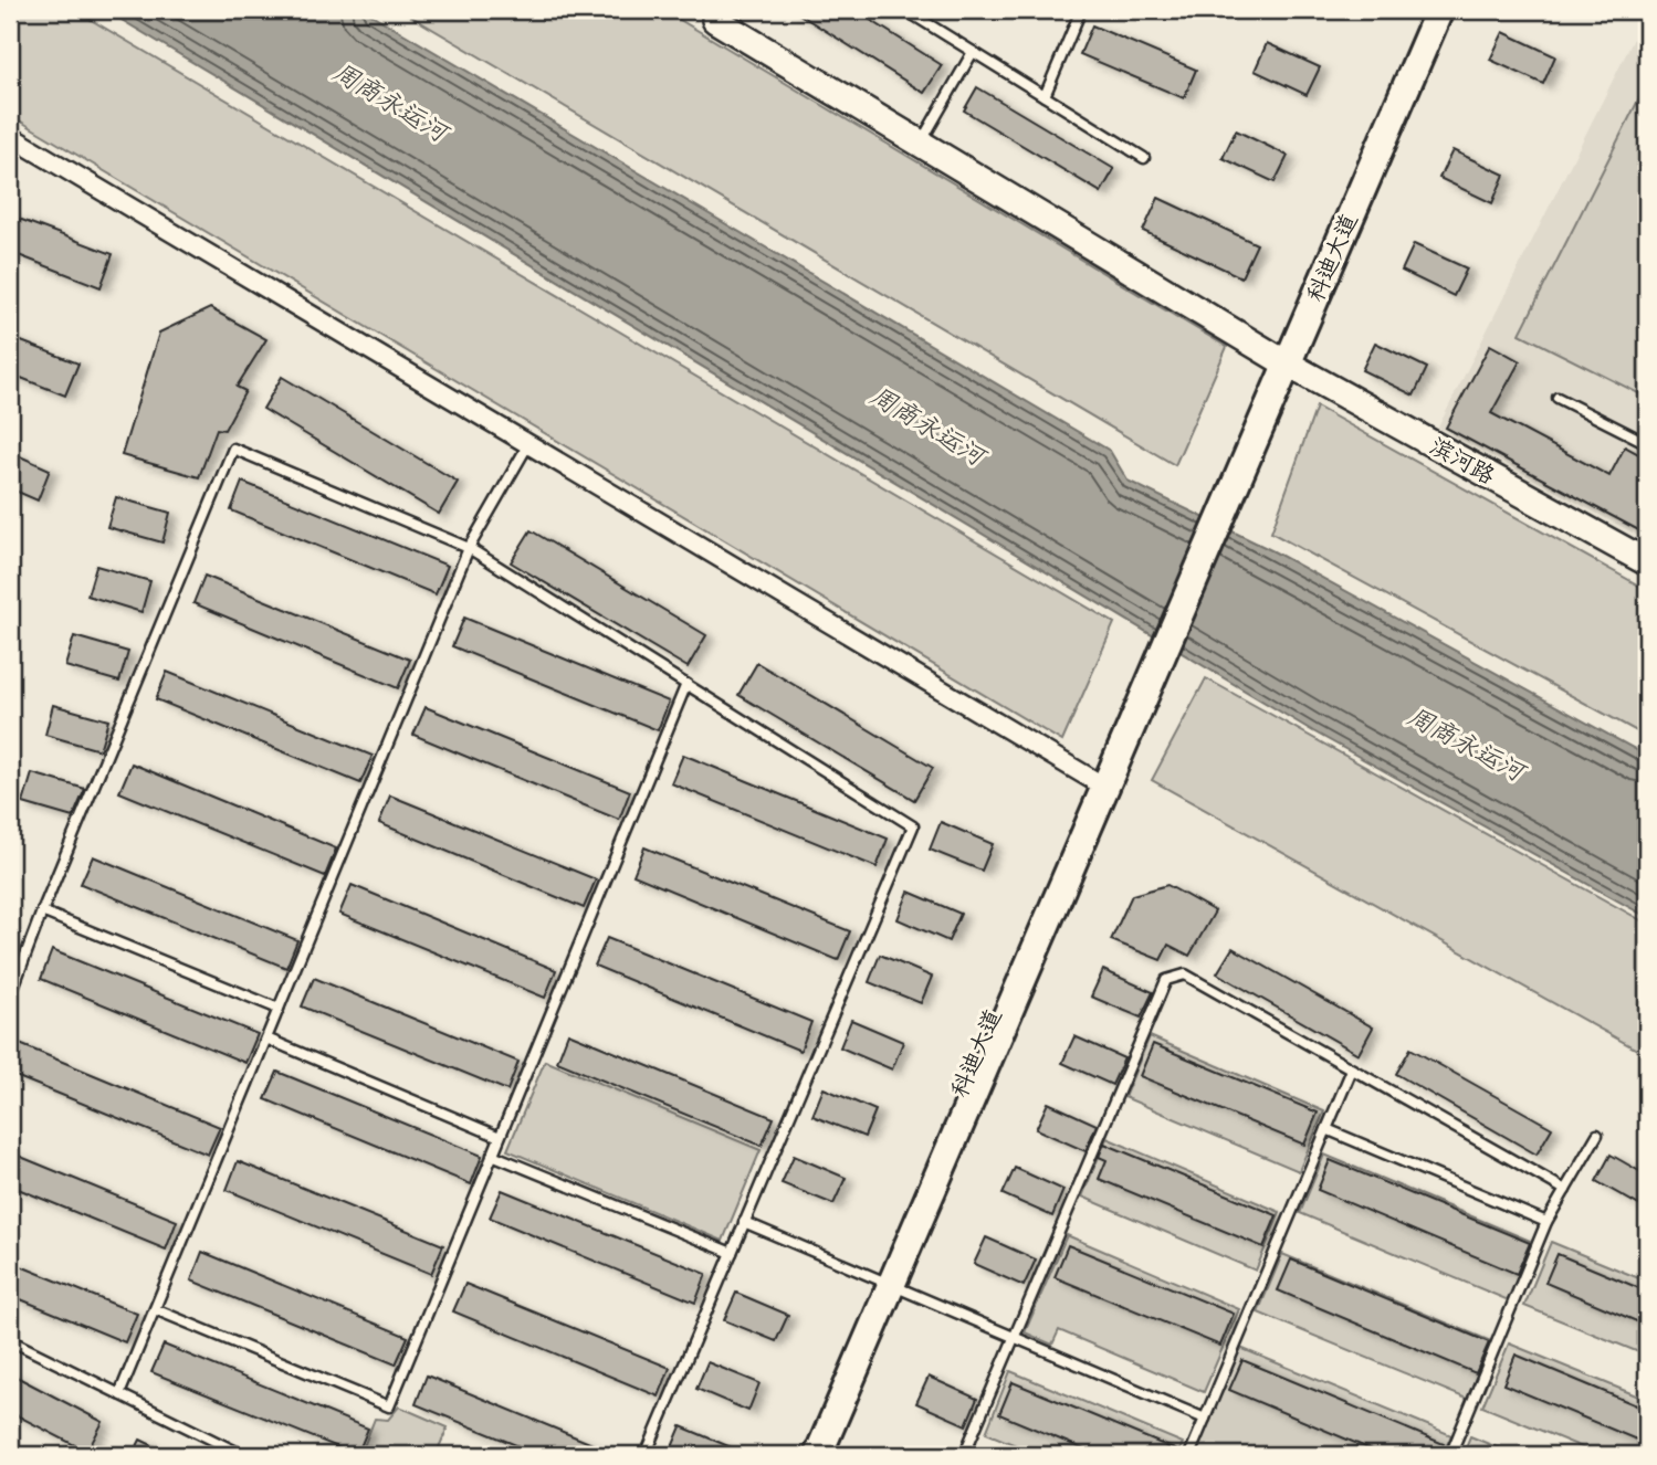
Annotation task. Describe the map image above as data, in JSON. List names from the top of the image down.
{
  "streets": {
    "main road": ["科迪大道"],
    "street": ["滨河路"]
  },
  "crossings": [
    ["科迪大道", "滨河路"]
  ],
  "water": ["周商永运河"]
}
